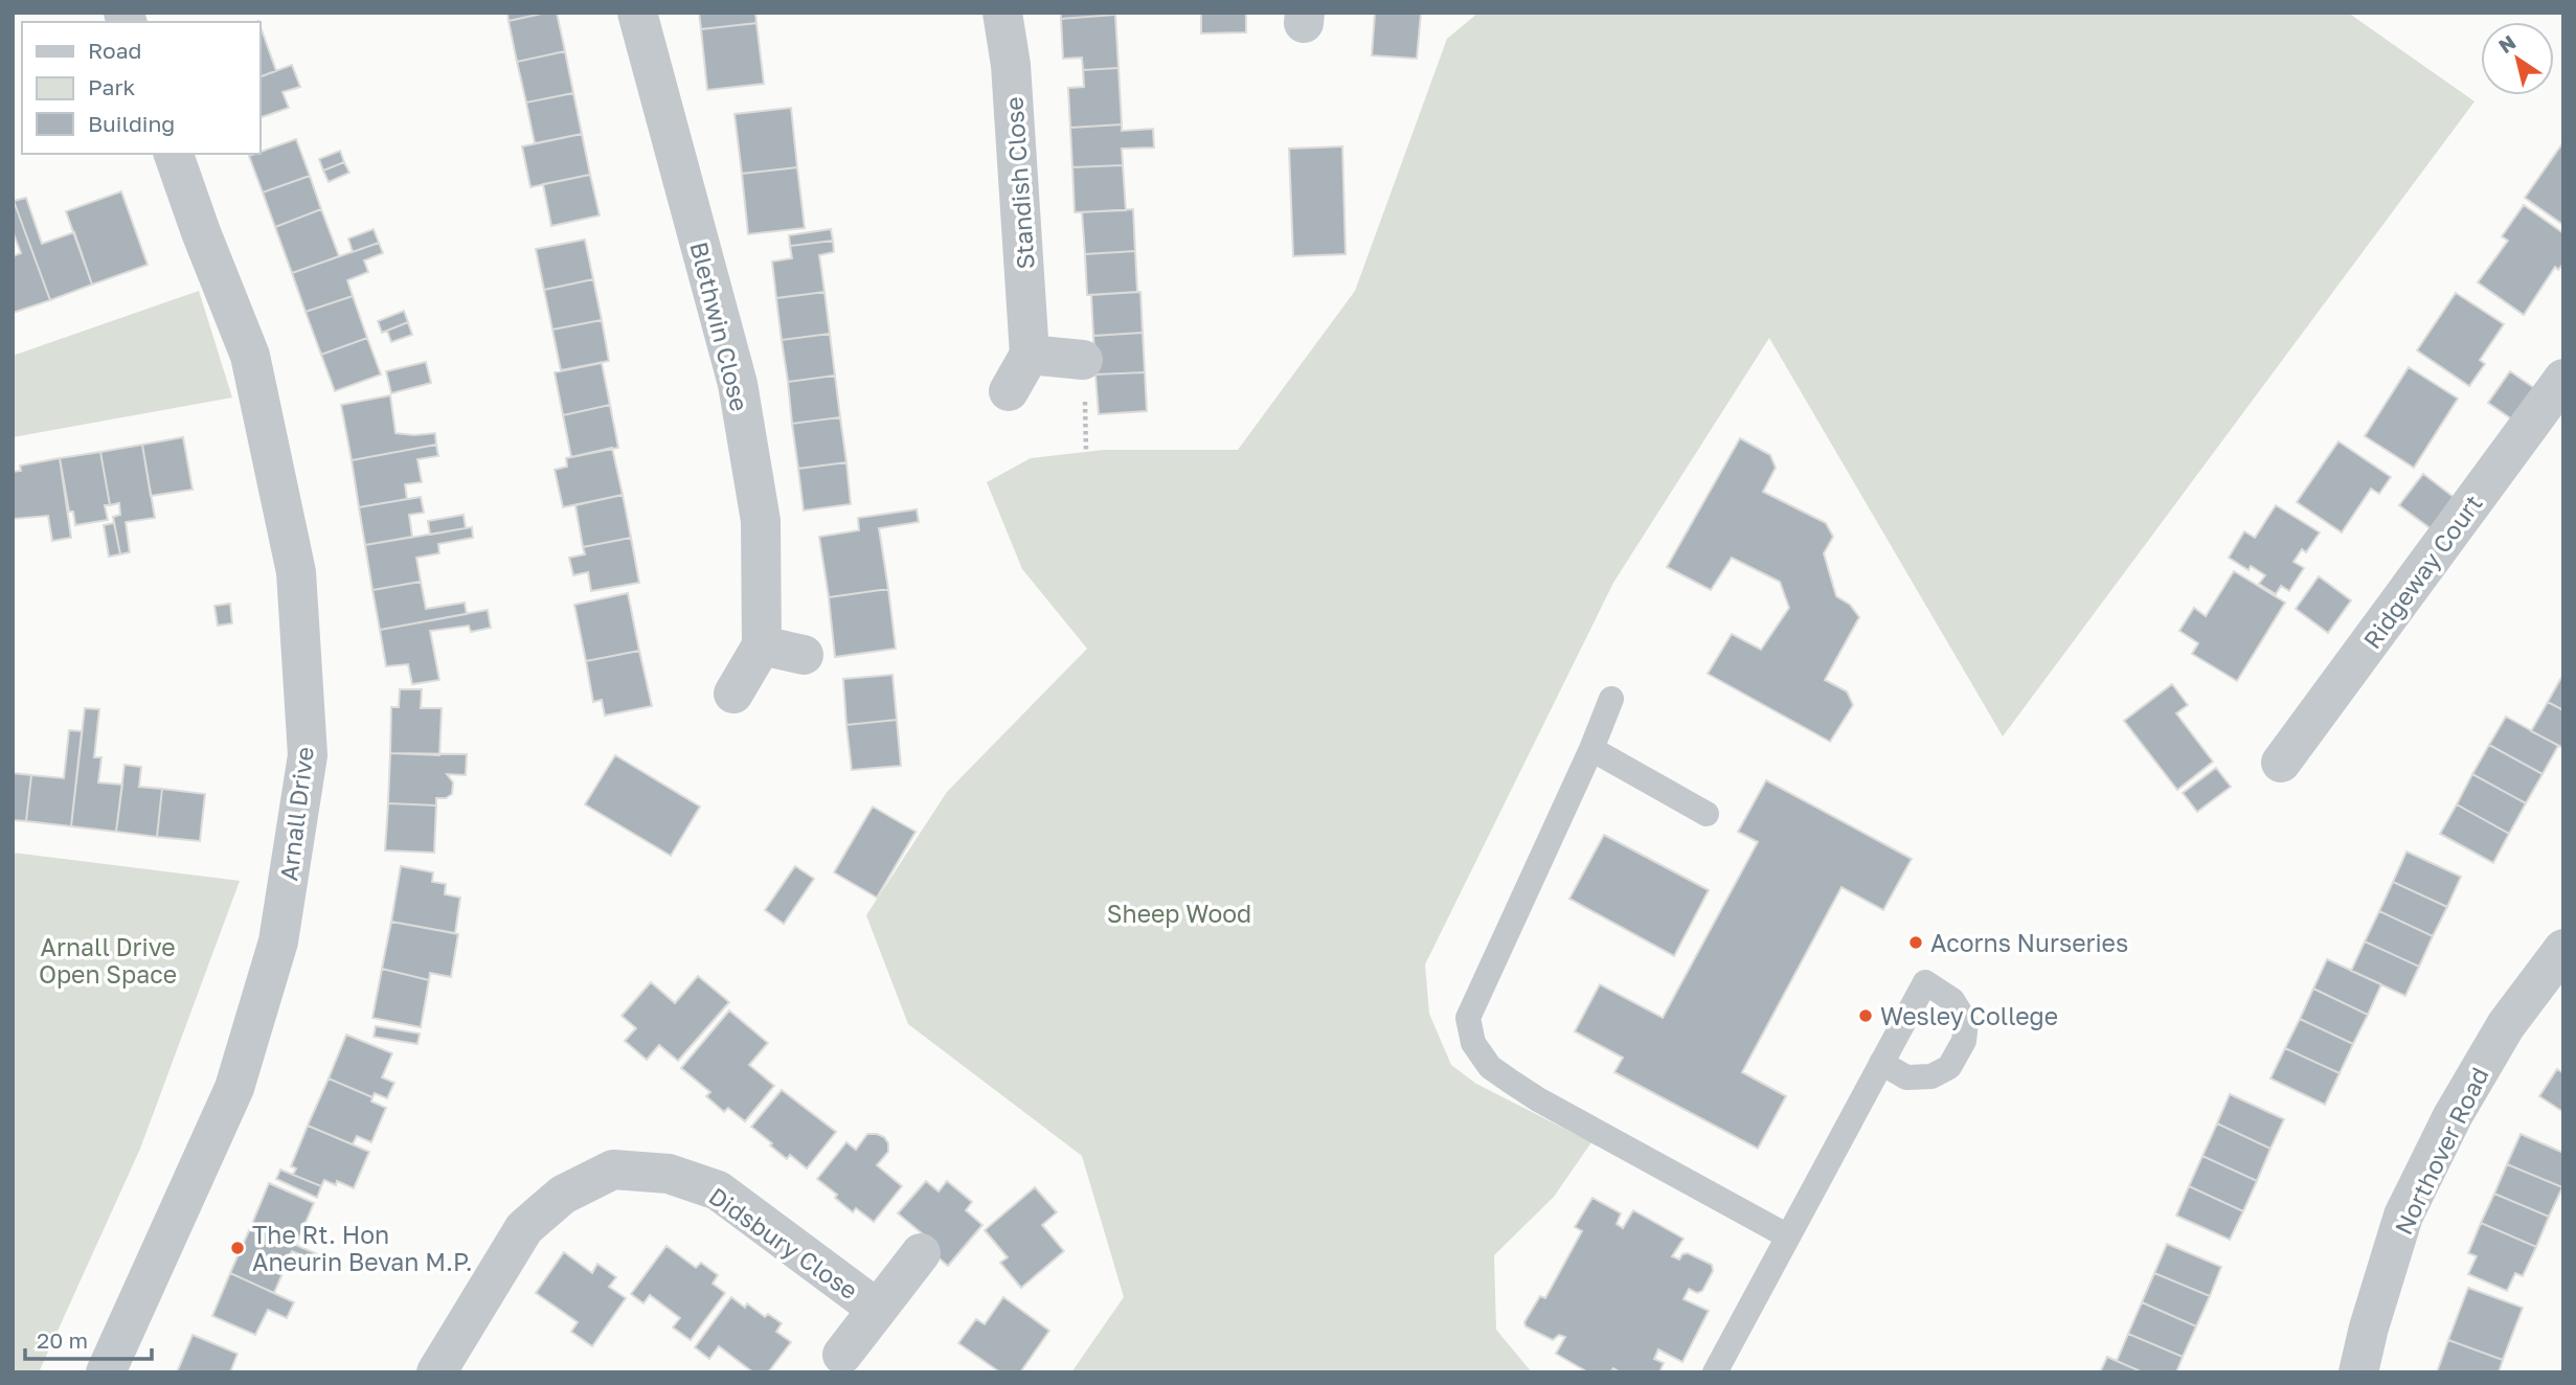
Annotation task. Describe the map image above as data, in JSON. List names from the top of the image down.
{
  "streets": {
    "street": [
      "Standish Close",
      "Blethwin Close",
      "Ridgeway Court",
      "Arnall Drive",
      "Northover Road",
      "Didsbury Close"
    ]
  },
  "parks": ["Sheep Wood", "Arnall Drive Open Space"],
  "places": ["Acorns Nurseries", "Wesley College", "The Rt. Hon Aneurin Bevan M.P."],
  "legend": ["Road", "Park", "Building"],
  "scale_bar": "20 m",
  "north": "top left"
}
